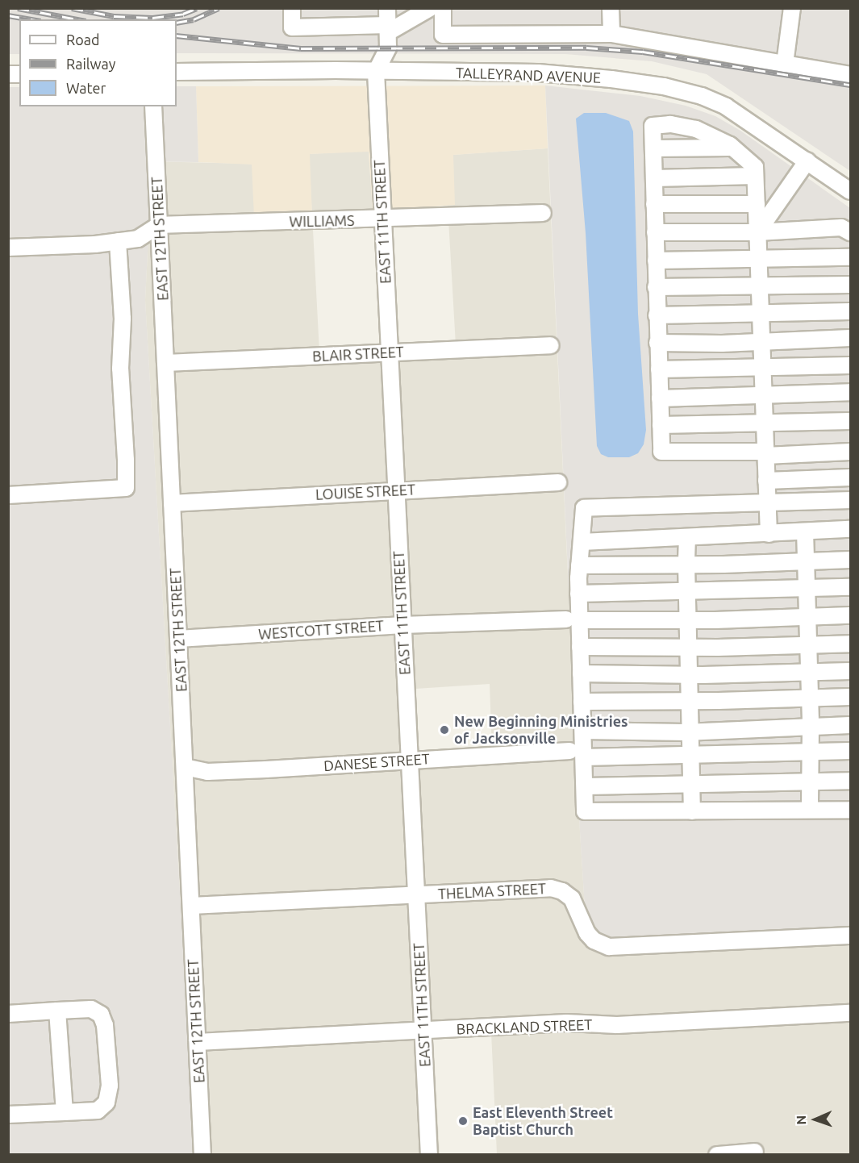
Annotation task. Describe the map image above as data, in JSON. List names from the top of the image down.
{
  "streets": {
    "street": [
      "TALLEYRAND AVENUE",
      "WILLIAMS",
      "EAST 11TH STREET",
      "EAST 12TH STREET",
      "BLAIR STREET",
      "LOUISE STREET",
      "WESTCOTT STREET",
      "DANESE STREET",
      "THELMA STREET",
      "BRACKLAND STREET"
    ]
  },
  "crossings": [
    ["TALLEYRAND AVENUE", "EAST 11TH STREET"],
    ["WILLIAMS", "EAST 11TH STREET"],
    ["WILLIAMS", "EAST 12TH STREET"],
    ["EAST 11TH STREET", "BLAIR STREET"],
    ["EAST 11TH STREET", "LOUISE STREET"],
    ["EAST 11TH STREET", "WESTCOTT STREET"],
    ["EAST 11TH STREET", "DANESE STREET"],
    ["EAST 11TH STREET", "THELMA STREET"],
    ["EAST 11TH STREET", "BRACKLAND STREET"],
    ["EAST 12TH STREET", "BLAIR STREET"],
    ["EAST 12TH STREET", "LOUISE STREET"],
    ["EAST 12TH STREET", "WESTCOTT STREET"],
    ["EAST 12TH STREET", "DANESE STREET"],
    ["EAST 12TH STREET", "THELMA STREET"],
    ["EAST 12TH STREET", "BRACKLAND STREET"]
  ],
  "places": ["New Beginning Ministries of Jacksonville", "East Eleventh Street Baptist Church"],
  "legend": ["Road", "Railway", "Water"],
  "north": "left"
}
